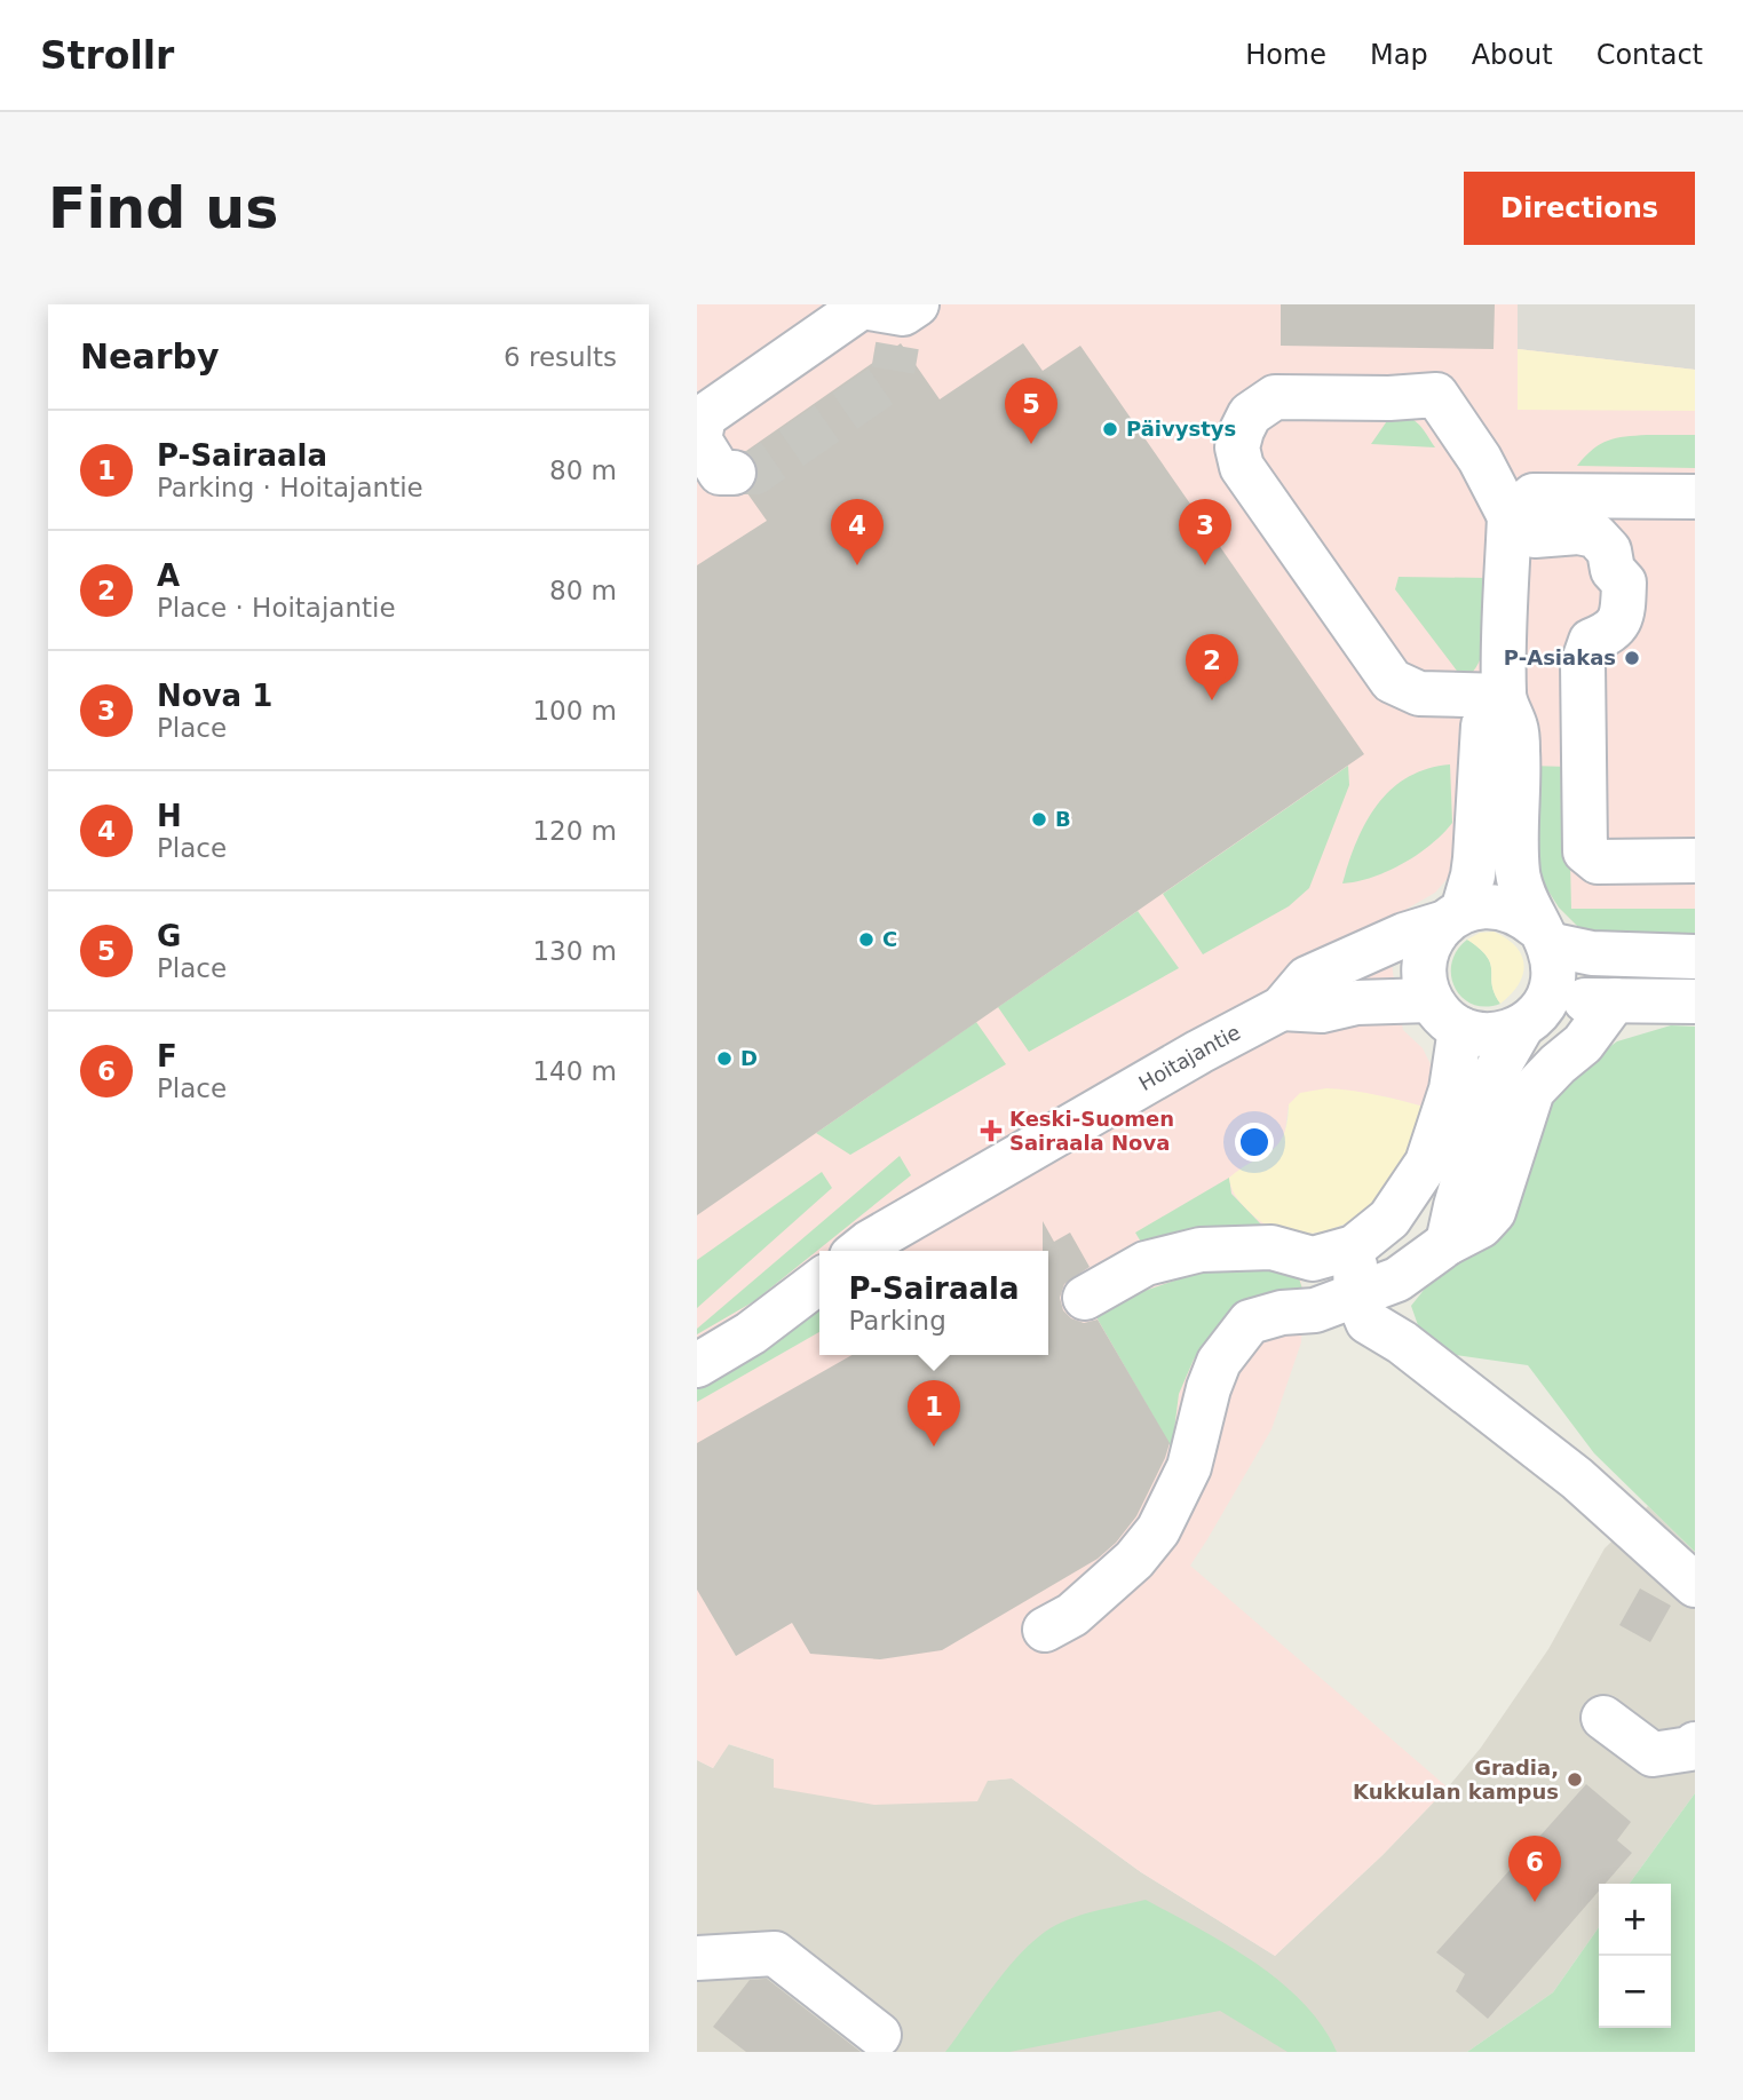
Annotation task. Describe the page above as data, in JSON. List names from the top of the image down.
{
  "streets": {
    "street": ["Hoitajantie"]
  },
  "places": {
    "other": [
      "Päivystys",
      "P-Asiakas",
      "B",
      "C",
      "D",
      "Gradia, Kukkulan kampus"
    ],
    "health": ["Keski-Suomen Sairaala Nova"]
  },
  "page": {
    "header": "Strollr",
    "nav": [
      "Home",
      "Map",
      "About",
      "Contact"
    ],
    "buttons": "Directions",
    "title": "Find us",
    "heading": ["Nearby", "6 results"],
    "pins": [
      "5",
      "3",
      "4",
      "2",
      "1",
      "6"
    ],
    "list": [
      {
        "mark": "1",
        "name": "P-Sairaala",
        "note": "Parking · Hoitajantie",
        "value": "80 m"
      },
      {
        "mark": "2",
        "name": "A",
        "note": "Place · Hoitajantie",
        "value": "80 m"
      },
      {
        "mark": "3",
        "name": "Nova 1",
        "note": "Place",
        "value": "100 m"
      },
      {
        "mark": "4",
        "name": "H",
        "note": "Place",
        "value": "120 m"
      },
      {
        "mark": "5",
        "name": "G",
        "note": "Place",
        "value": "130 m"
      },
      {
        "mark": "6",
        "name": "F",
        "note": "Place",
        "value": "140 m"
      }
    ],
    "popup": ["P-Sairaala", "Parking"],
    "map_buttons": ["+", "−"]
  }
}
